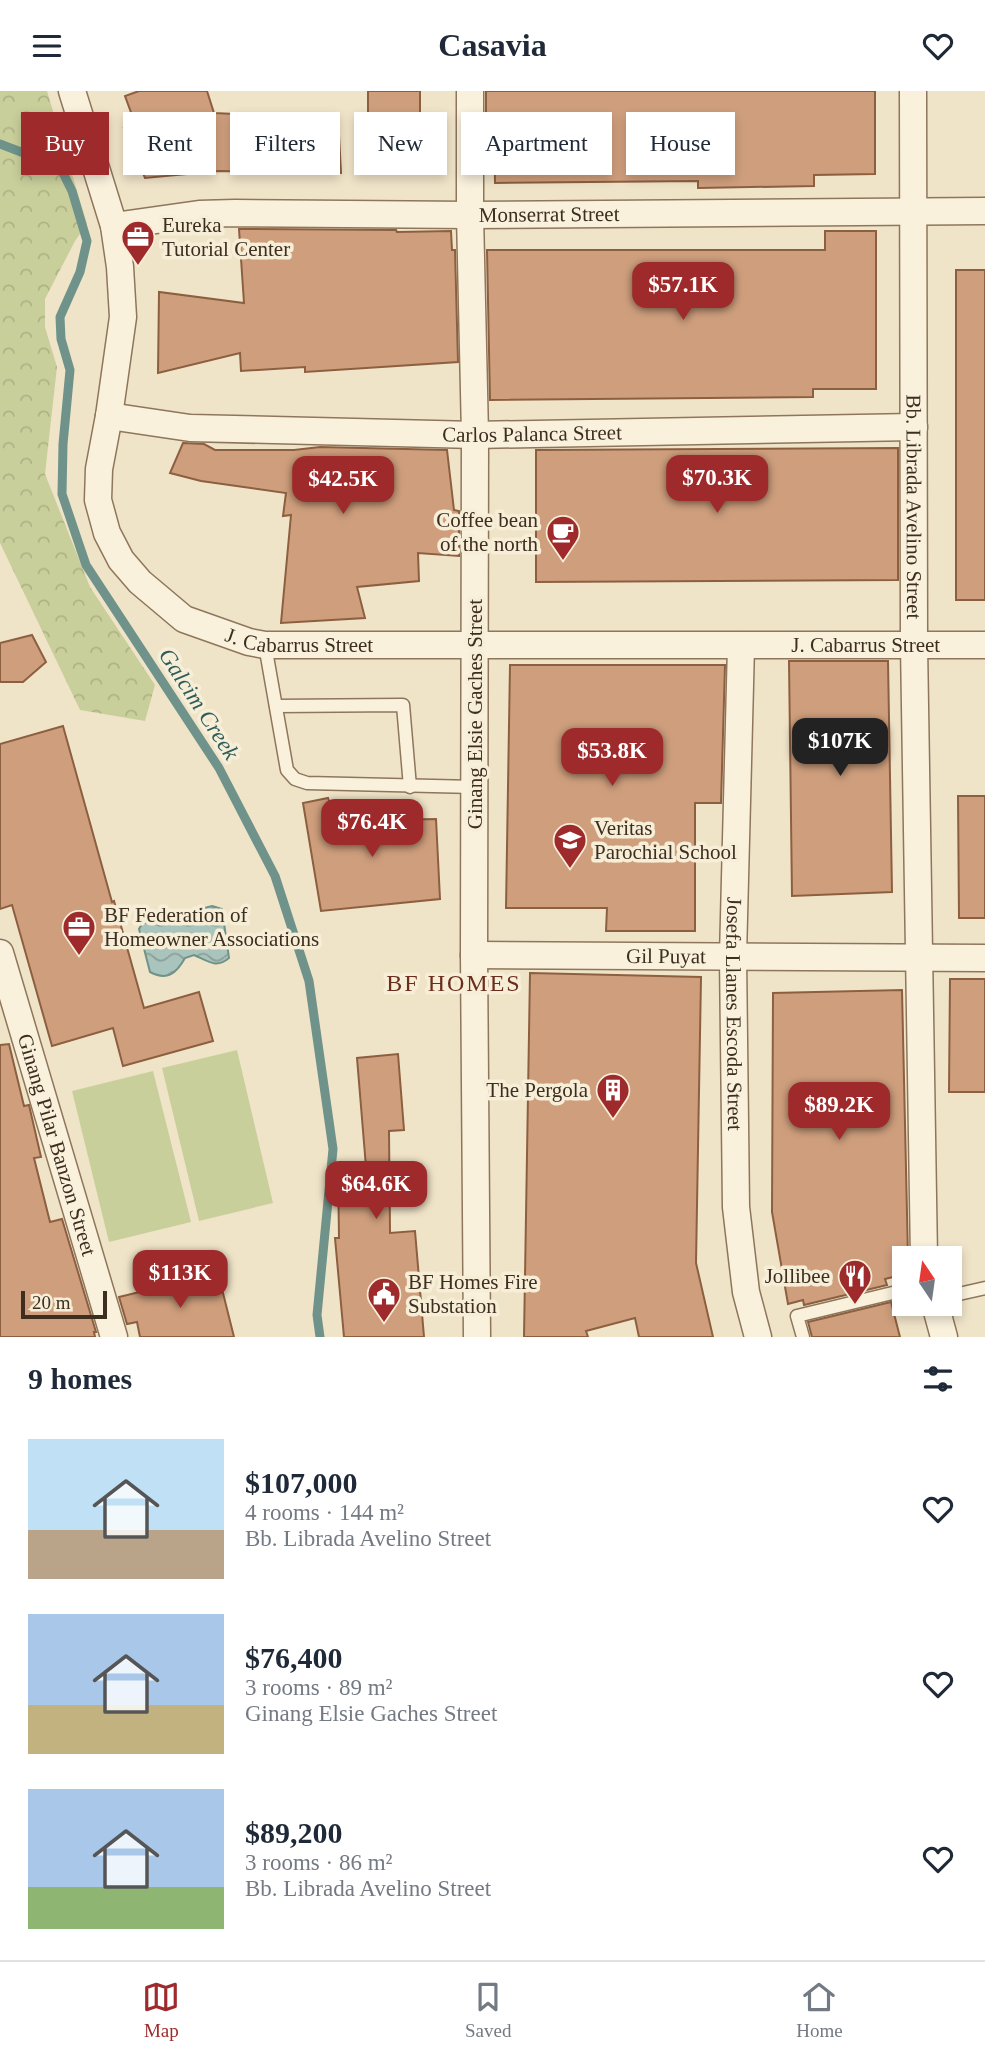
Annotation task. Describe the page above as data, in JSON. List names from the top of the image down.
{
  "streets": {
    "street": [
      "Monserrat Street",
      "Carlos Palanca Street",
      "Bb. Librada Avelino Street",
      "J. Cabarrus Street",
      "Ginang Elsie Gaches Street",
      "Gil Puyat",
      "Josefa Llanes Escoda Street",
      "Ginang Pilar Banzon Street"
    ]
  },
  "crossings": [
    ["Monserrat Street", "Bb. Librada Avelino Street"],
    ["Monserrat Street", "J. Cabarrus Street"],
    ["Monserrat Street", "Ginang Elsie Gaches Street"],
    ["Carlos Palanca Street", "Bb. Librada Avelino Street"],
    ["Carlos Palanca Street", "J. Cabarrus Street"],
    ["Carlos Palanca Street", "Ginang Elsie Gaches Street"],
    ["Bb. Librada Avelino Street", "J. Cabarrus Street"],
    ["Bb. Librada Avelino Street", "Gil Puyat"],
    ["J. Cabarrus Street", "Ginang Elsie Gaches Street"],
    ["J. Cabarrus Street", "Josefa Llanes Escoda Street"],
    ["Ginang Elsie Gaches Street", "Gil Puyat"],
    ["Gil Puyat", "Josefa Llanes Escoda Street"]
  ],
  "districts": ["BF HOMES"],
  "water": ["Galcim Creek"],
  "places": {
    "office": ["Eureka Tutorial Center", "BF Federation of Homeowner Associations"],
    "cafe": ["Coffee bean of the north"],
    "school or university": ["Veritas Parochial School"],
    "building": ["The Pergola"],
    "restaurant": ["Jollibee"],
    "public building": ["BF Homes Fire Substation"]
  },
  "scale_bar": "20 m",
  "north": "top",
  "page": {
    "header": "Casavia",
    "chip": [
      "Buy",
      "Rent",
      "Filters",
      "New",
      "Apartment",
      "House"
    ],
    "price": [
      "$57.1K",
      "$70.3K",
      "$42.5K",
      "$107K",
      "$53.8K",
      "$76.4K",
      "$89.2K",
      "$64.6K",
      "$113K"
    ],
    "scale": "20 m",
    "heading": "9 homes",
    "list": [
      {
        "name": "$107,000",
        "note": "4 rooms · 144 m² · Bb. Librada Avelino Street"
      },
      {
        "name": "$76,400",
        "note": "3 rooms · 89 m² · Ginang Elsie Gaches Street"
      },
      {
        "name": "$89,200",
        "note": "3 rooms · 86 m² · Bb. Librada Avelino Street"
      }
    ],
    "tabs": ["Map", "Saved", "Home"]
  }
}
